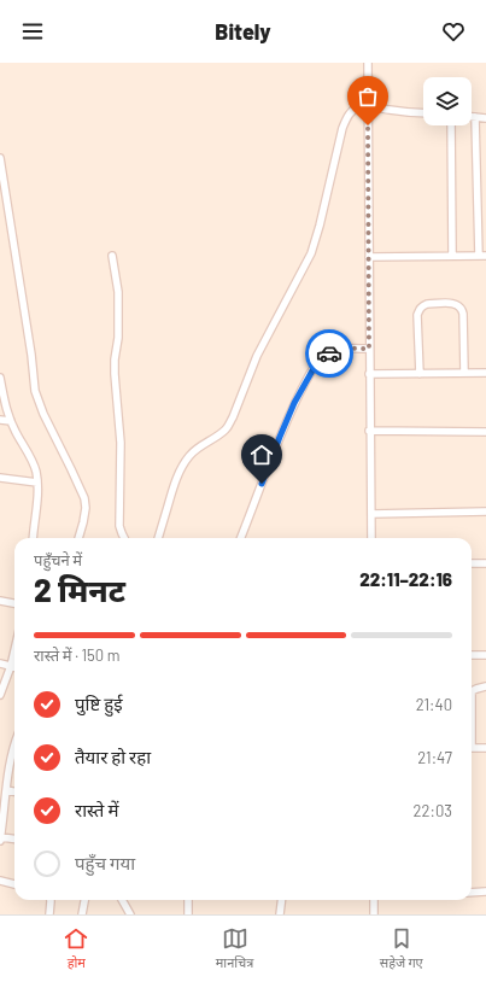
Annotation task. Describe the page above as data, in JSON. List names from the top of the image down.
{
  "page": {
    "header": "Bitely",
    "heading": ["2 मिनट", "पहुँचने में", "22:11–22:16"],
    "bar": "रास्ते में · 150 m",
    "list": [
      ["पुष्टि हुई", "21:40"],
      ["तैयार हो रहा", "21:47"],
      ["रास्ते में", "22:03"],
      "पहुँच गया"
    ],
    "tabs": ["होम", "मानचित्र", "सहेजे गए"]
  }
}
